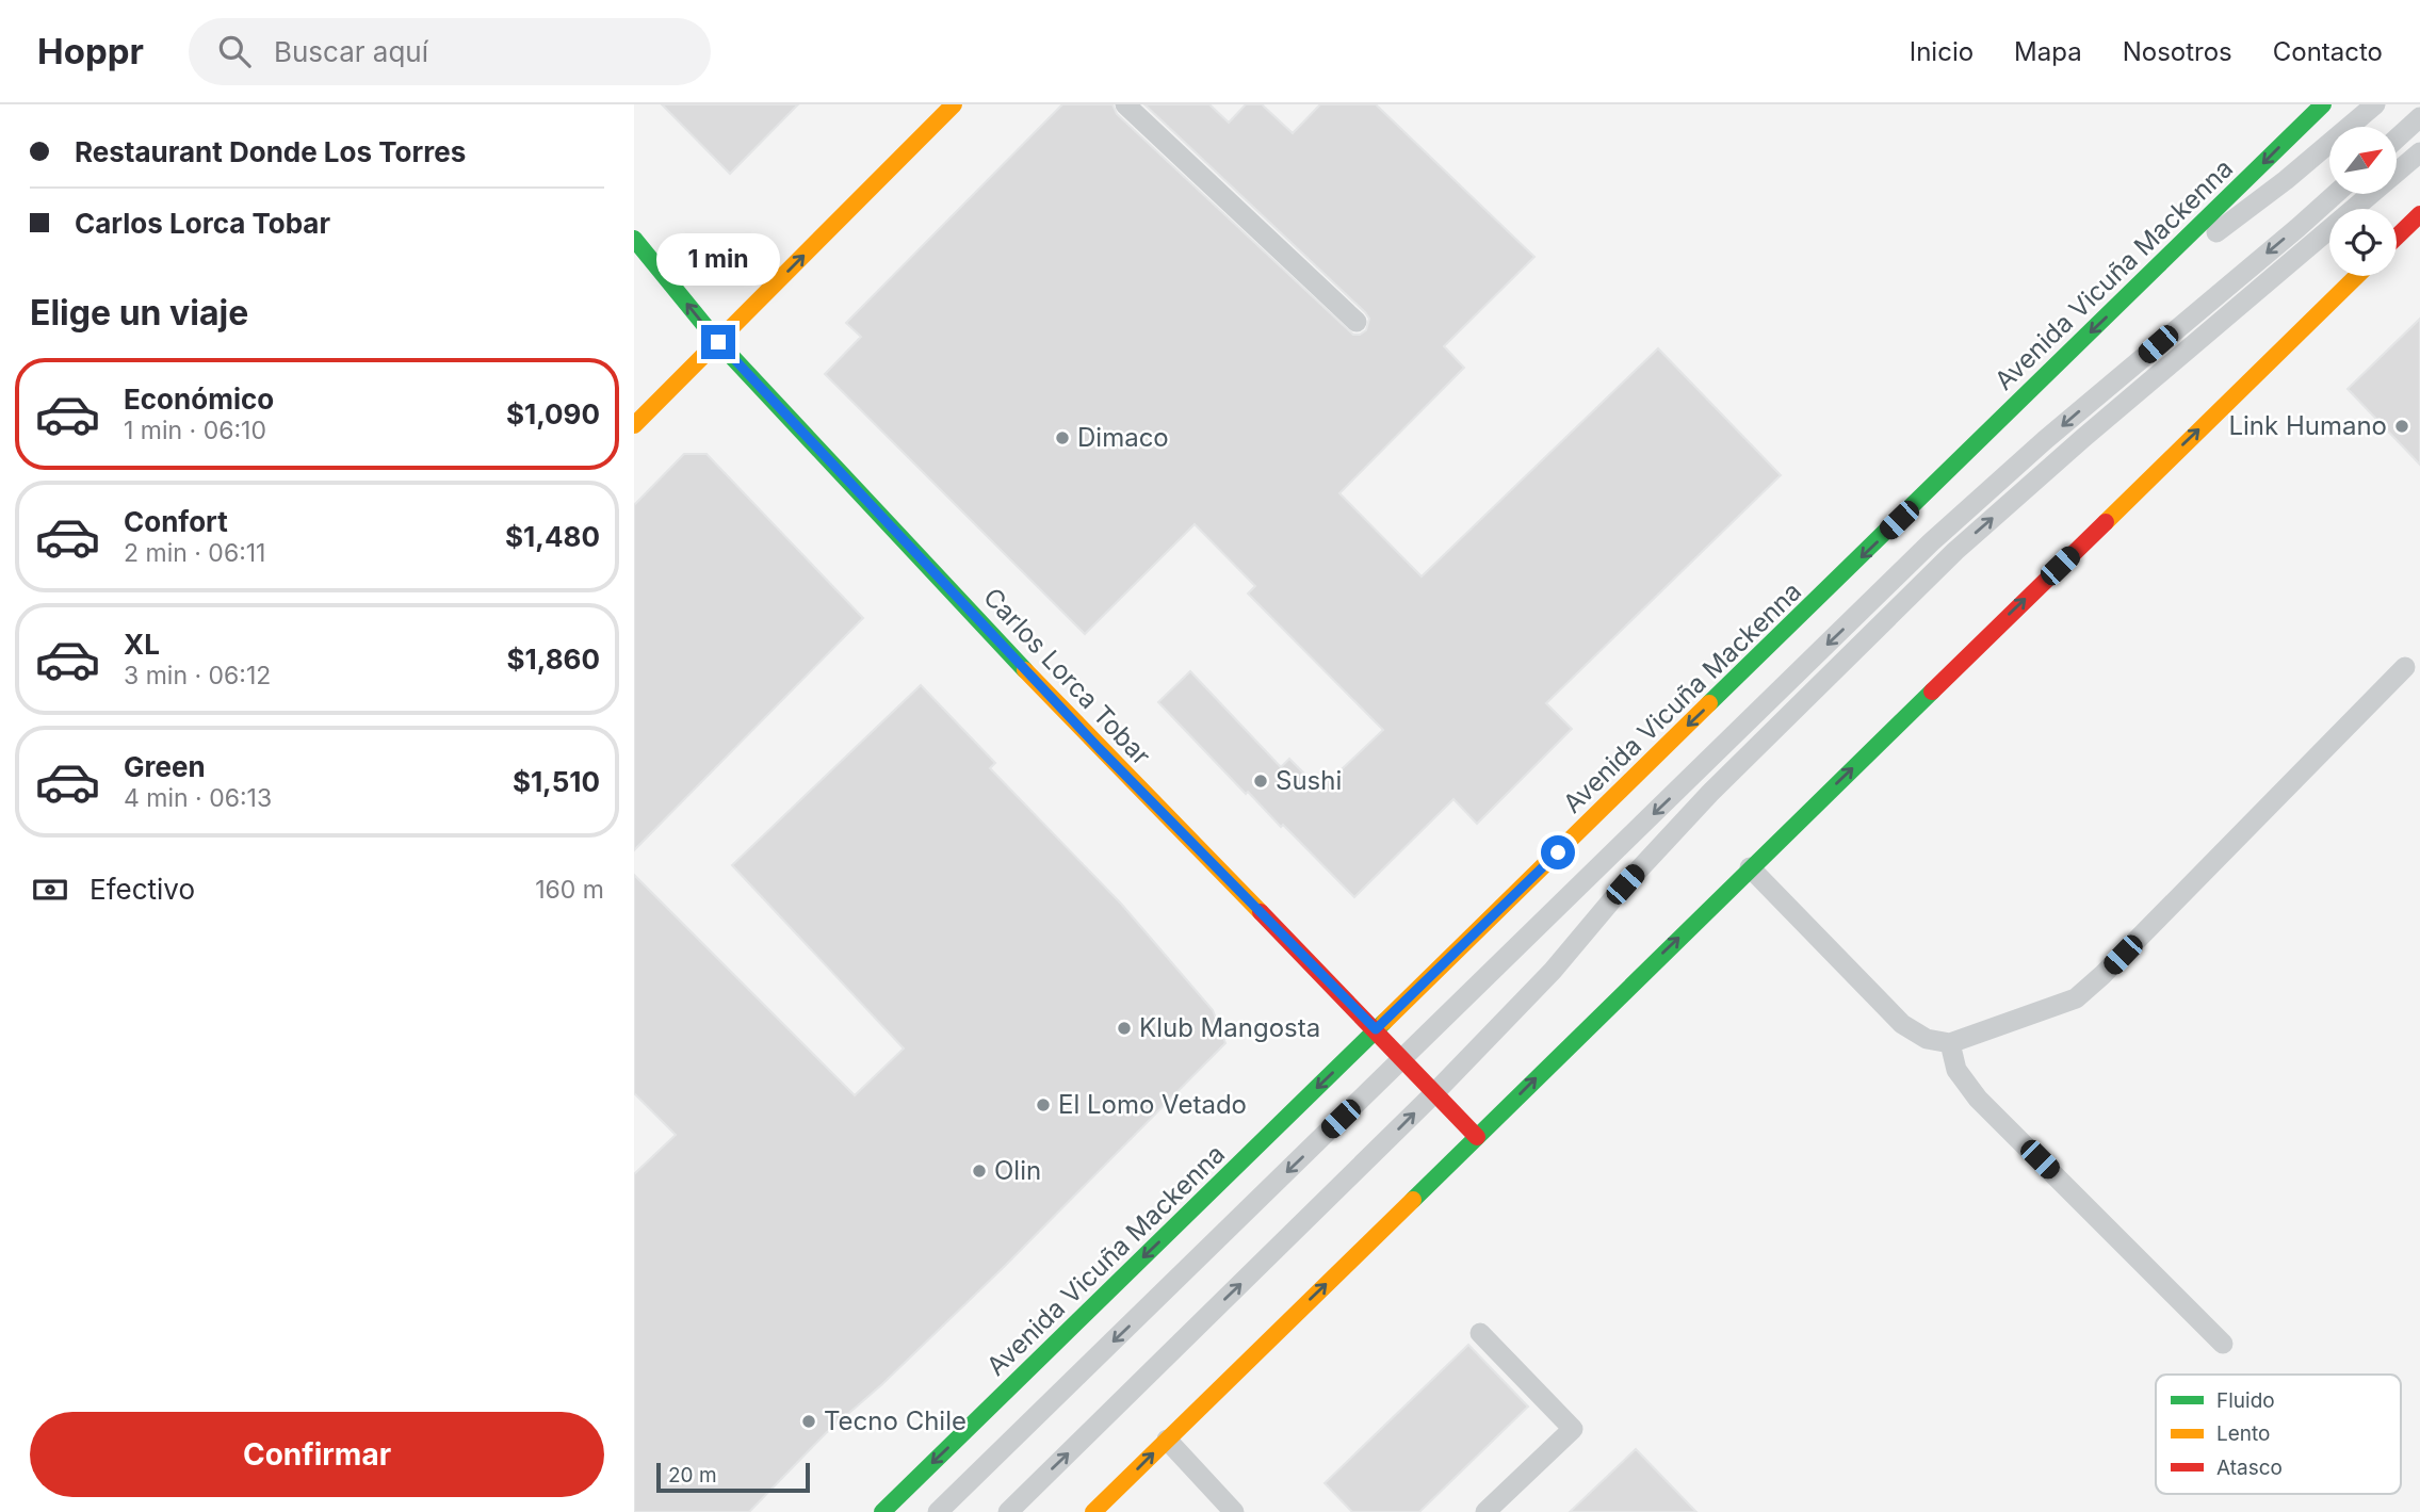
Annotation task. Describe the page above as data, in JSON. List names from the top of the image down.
{
  "streets": {
    "main road": ["Avenida Vicuña Mackenna", "Carlos Lorca Tobar"]
  },
  "crossings": [
    ["Avenida Vicuña Mackenna", "Carlos Lorca Tobar"]
  ],
  "places": [
    "Link Humano",
    "Dimaco",
    "Sushi",
    "Klub Mangosta",
    "El Lomo Vetado",
    "Olin",
    "Tecno Chile"
  ],
  "legend": ["Fluido", "Lento", "Atasco"],
  "scale_bar": "20 m",
  "north": "top right",
  "page": {
    "header": "Hoppr",
    "search": "Buscar aquí",
    "nav": [
      "Inicio",
      "Mapa",
      "Nosotros",
      "Contacto"
    ],
    "banner": ["Restaurant Donde Los Torres", "Carlos Lorca Tobar"],
    "bubble": "1 min",
    "heading": "Elige un viaje",
    "list": [
      {
        "name": "Económico",
        "note": "1 min · 06:10",
        "value": "$1,090"
      },
      {
        "name": "Confort",
        "note": "2 min · 06:11",
        "value": "$1,480"
      },
      {
        "name": "XL",
        "note": "3 min · 06:12",
        "value": "$1,860"
      },
      {
        "name": "Green",
        "note": "4 min · 06:13",
        "value": "$1,510"
      }
    ],
    "pay": ["Efectivo", "160 m"],
    "buttons": "Confirmar",
    "scale": "20 m"
  }
}
